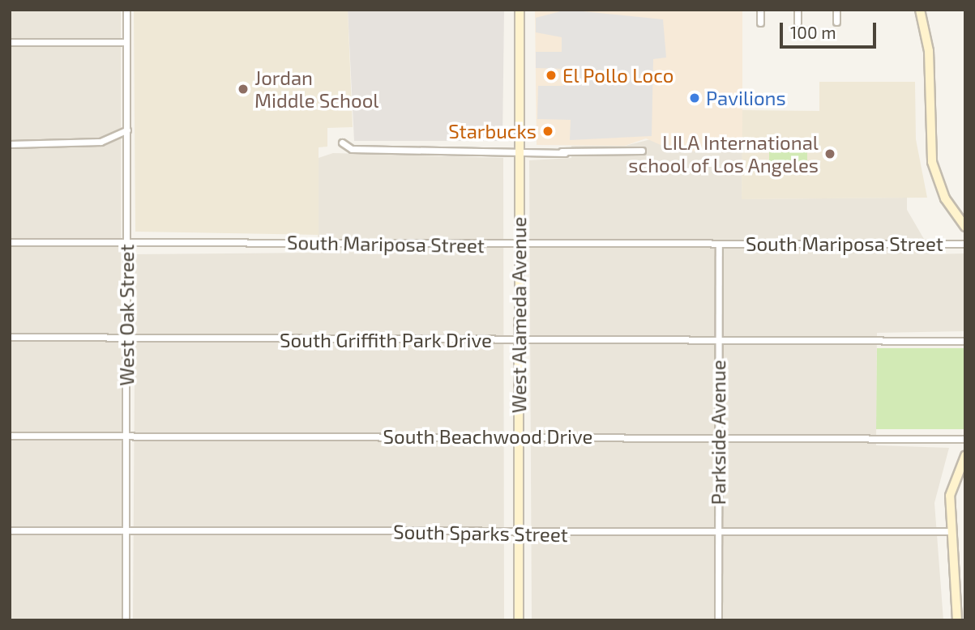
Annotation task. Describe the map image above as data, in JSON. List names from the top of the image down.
{
  "streets": {
    "main road": ["West Alameda Avenue"],
    "street": [
      "South Mariposa Street",
      "West Oak Street",
      "South Griffith Park Drive",
      "Parkside Avenue",
      "South Beachwood Drive",
      "South Sparks Street"
    ]
  },
  "crossings": [
    ["South Mariposa Street", "West Oak Street"],
    ["South Mariposa Street", "West Alameda Avenue"],
    ["South Mariposa Street", "Parkside Avenue"],
    ["West Oak Street", "South Griffith Park Drive"],
    ["West Oak Street", "South Beachwood Drive"],
    ["West Oak Street", "South Sparks Street"],
    ["West Alameda Avenue", "South Griffith Park Drive"],
    ["West Alameda Avenue", "South Beachwood Drive"],
    ["West Alameda Avenue", "South Sparks Street"],
    ["South Griffith Park Drive", "Parkside Avenue"],
    ["Parkside Avenue", "South Beachwood Drive"],
    ["Parkside Avenue", "South Sparks Street"]
  ],
  "places": [
    "El Pollo Loco",
    "Jordan Middle School",
    "Pavilions",
    "Starbucks",
    "LILA International school of Los Angeles"
  ],
  "scale_bar": "100 m"
}
